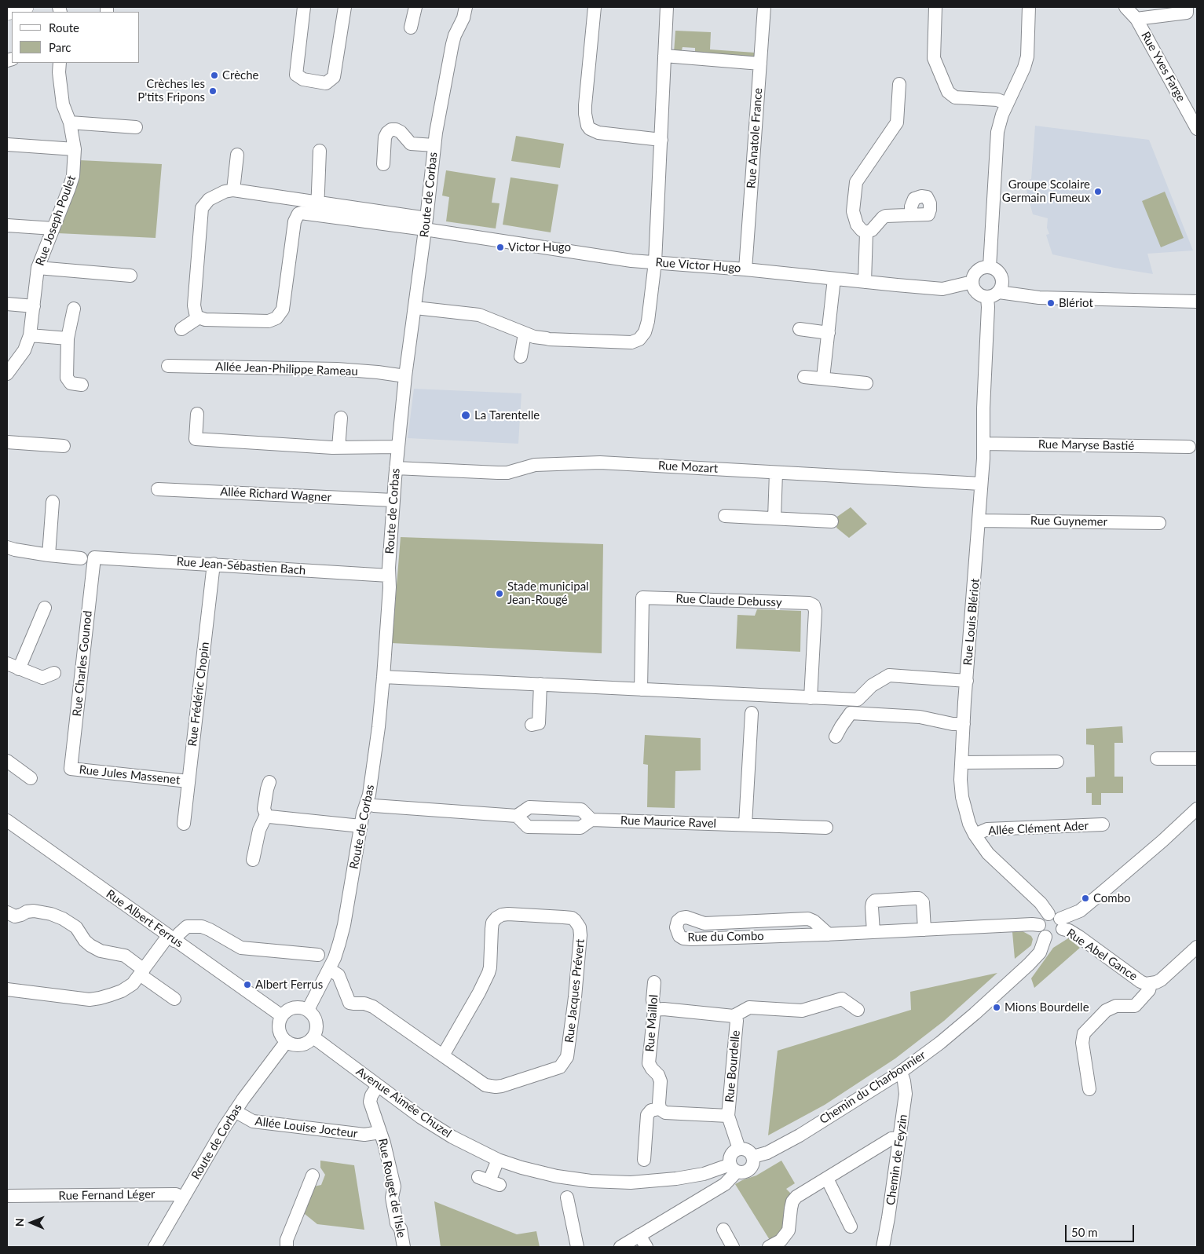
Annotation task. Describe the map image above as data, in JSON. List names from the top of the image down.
{
  "streets": {
    "street": [
      "Rue Yves Farge",
      "Rue Anatole France",
      "Route de Corbas",
      "Rue Joseph Poulet",
      "Rue Victor Hugo",
      "Allée Jean-Philippe Rameau",
      "Rue Maryse Bastié",
      "Rue Mozart",
      "Allée Richard Wagner",
      "Rue Guynemer",
      "Rue Jean-Sébastien Bach",
      "Rue Claude Debussy",
      "Rue Louis Blériot",
      "Rue Charles Gounod",
      "Rue Frédéric Chopin",
      "Rue Jules Massenet",
      "Rue Maurice Ravel",
      "Allée Clément Ader",
      "Rue Albert Ferrus",
      "Rue du Combo",
      "Rue Abel Gance",
      "Rue Jacques Prévert",
      "Rue Maillol",
      "Rue Bourdelle",
      "Chemin du Charbonnier",
      "Avenue Aimée Chuzel",
      "Allée Louise Jocteur",
      "Chemin de Feyzin",
      "Rue Rouget de l'Isle",
      "Rue Fernand Léger"
    ]
  },
  "crossings": [
    ["Rue Anatole France", "Rue Victor Hugo"],
    ["Route de Corbas", "Rue Victor Hugo"],
    ["Route de Corbas", "Allée Jean-Philippe Rameau"],
    ["Route de Corbas", "Rue Mozart"],
    ["Route de Corbas", "Allée Richard Wagner"],
    ["Route de Corbas", "Rue Jean-Sébastien Bach"],
    ["Route de Corbas", "Rue Albert Ferrus"],
    ["Route de Corbas", "Rue Jacques Prévert"],
    ["Route de Corbas", "Avenue Aimée Chuzel"],
    ["Route de Corbas", "Allée Louise Jocteur"],
    ["Route de Corbas", "Rue Fernand Léger"],
    ["Rue Victor Hugo", "Rue Louis Blériot"],
    ["Rue Maryse Bastié", "Rue Louis Blériot"],
    ["Rue Mozart", "Rue Louis Blériot"],
    ["Rue Guynemer", "Rue Louis Blériot"],
    ["Rue Jean-Sébastien Bach", "Rue Charles Gounod"],
    ["Rue Jean-Sébastien Bach", "Rue Frédéric Chopin"],
    ["Rue Louis Blériot", "Allée Clément Ader"],
    ["Rue Louis Blériot", "Rue du Combo"],
    ["Rue Louis Blériot", "Rue Abel Gance"],
    ["Rue Louis Blériot", "Chemin du Charbonnier"],
    ["Rue Charles Gounod", "Rue Jules Massenet"],
    ["Rue Frédéric Chopin", "Rue Jules Massenet"],
    ["Rue Albert Ferrus", "Avenue Aimée Chuzel"],
    ["Rue du Combo", "Rue Abel Gance"],
    ["Rue du Combo", "Chemin du Charbonnier"],
    ["Rue Abel Gance", "Chemin du Charbonnier"],
    ["Rue Maillol", "Rue Bourdelle"],
    ["Rue Bourdelle", "Chemin du Charbonnier"],
    ["Rue Bourdelle", "Avenue Aimée Chuzel"],
    ["Chemin du Charbonnier", "Avenue Aimée Chuzel"],
    ["Chemin du Charbonnier", "Chemin de Feyzin"],
    ["Avenue Aimée Chuzel", "Rue Rouget de l'Isle"],
    ["Allée Louise Jocteur", "Rue Rouget de l'Isle"]
  ],
  "places": [
    "Crèche",
    "Crèches les P'tits Fripons",
    "Groupe Scolaire Germain Fumeux",
    "Victor Hugo",
    "Blériot",
    "La Tarentelle",
    "Stade municipal Jean-Rougé",
    "Combo",
    "Albert Ferrus",
    "Mions Bourdelle"
  ],
  "legend": ["Route", "Parc"],
  "scale_bar": "50 m",
  "north": "left"
}
